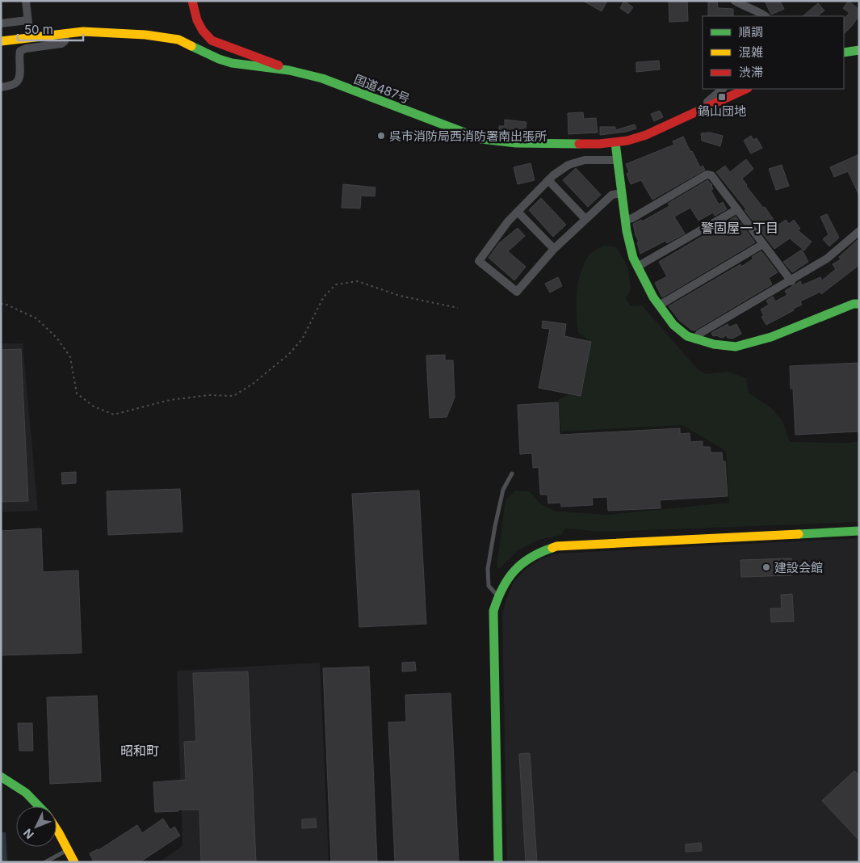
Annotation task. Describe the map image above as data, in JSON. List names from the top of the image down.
{
  "streets": {
    "main road": ["国道487号"]
  },
  "districts": ["警固屋一丁目", "昭和町"],
  "places": {
    "transit": ["鍋山団地"],
    "other": ["呉市消防局西消防署南出張所", "建設会館"]
  },
  "legend": ["順調", "混雑", "渋滞"],
  "scale_bar": "50 m",
  "north": "bottom left"
}
